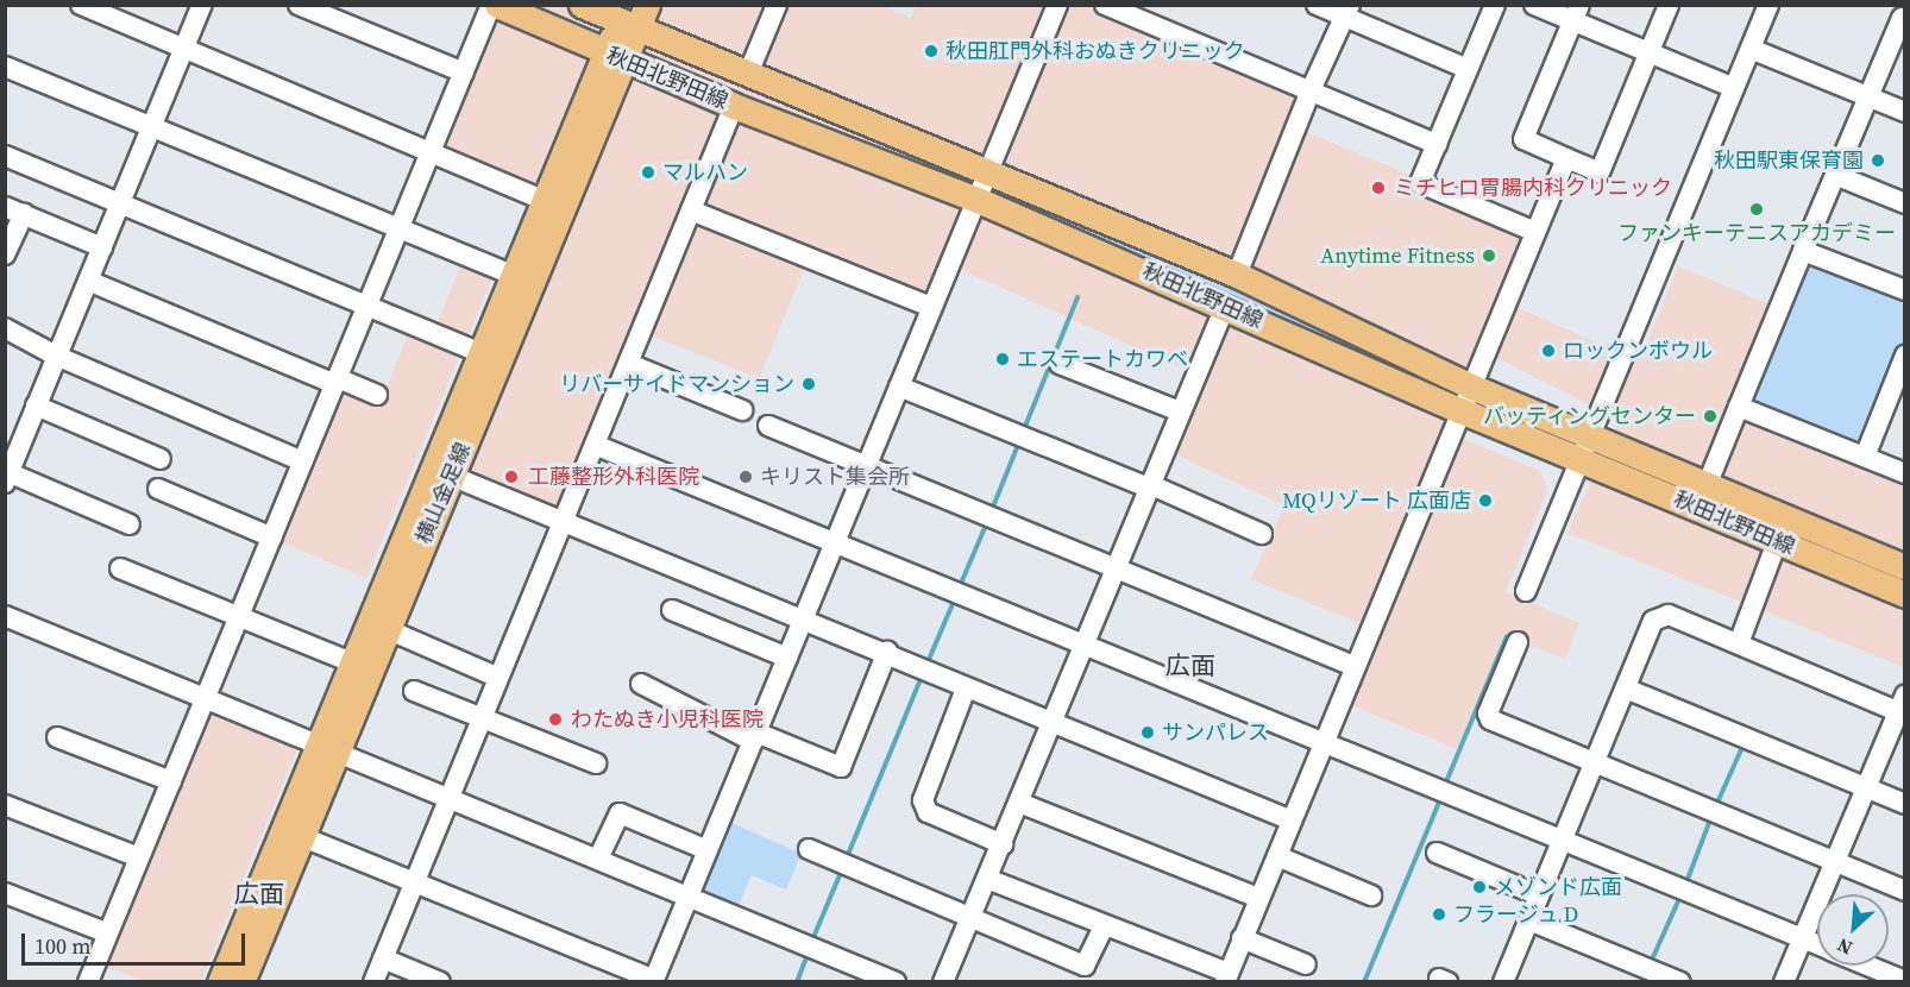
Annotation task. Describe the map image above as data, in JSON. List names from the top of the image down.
{
  "streets": {
    "main road": ["秋田北野田線", "横山金足線"]
  },
  "crossings": [
    ["秋田北野田線", "横山金足線"]
  ],
  "districts": ["広面", "広面"],
  "places": [
    "秋田肛門外科おぬきクリニック",
    "秋田駅東保育園",
    "マルハン",
    "ミチヒロ胃腸内科クリニック",
    "ファンキーテニスアカデミー",
    "Anytime Fitness",
    "ロックンボウル",
    "エステートカワベ",
    "リバーサイドマンション",
    "バッティングセンター",
    "工藤整形外科医院",
    "キリスト集会所",
    "MQリゾート 広面店",
    "わたぬき小児科医院",
    "サンパレス",
    "メゾンド広面",
    "フラージュ D"
  ],
  "scale_bar": "100 m",
  "north": "bottom left"
}
